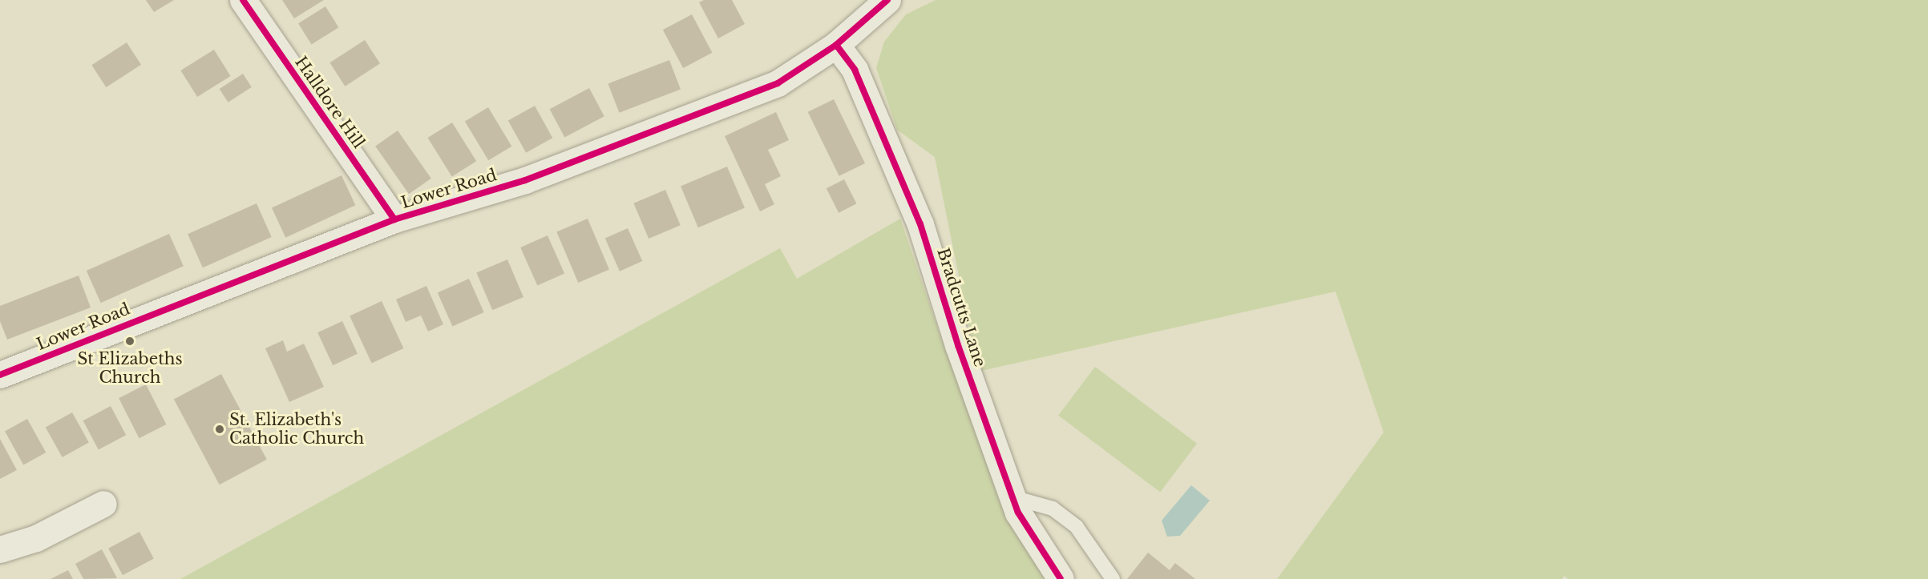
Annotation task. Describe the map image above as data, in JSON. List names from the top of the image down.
{
  "streets": {
    "street": ["Halldore Hill", "Lower Road", "Bradcutts Lane"]
  },
  "crossings": [
    ["Halldore Hill", "Lower Road"],
    ["Lower Road", "Bradcutts Lane"]
  ],
  "places": ["St Elizabeths Church", "St. Elizabeth's Catholic Church"]
}
